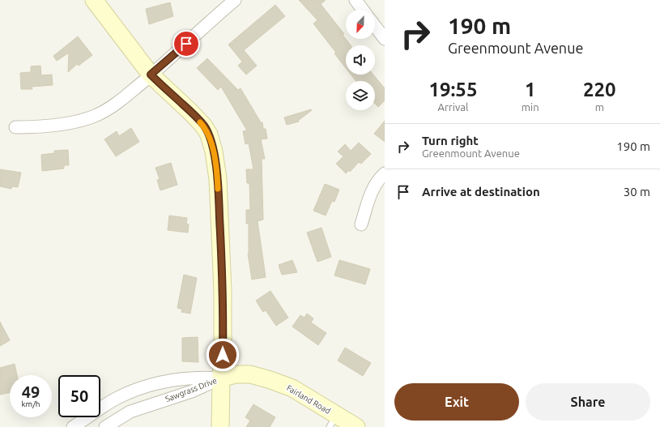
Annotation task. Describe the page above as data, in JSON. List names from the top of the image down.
{
  "streets": {
    "main road": ["Fairland Road"],
    "street": ["Sawgrass Drive"]
  },
  "crossings": [
    ["Sawgrass Drive", "Fairland Road"]
  ],
  "north": "bottom left",
  "page": {
    "turn": ["190 m", "Greenmount Avenue"],
    "eta": [
      "19:55",
      "Arrival",
      "1",
      "min",
      "220",
      "m"
    ],
    "list": [
      {
        "name": "Turn right",
        "note": "Greenmount Avenue",
        "value": "190 m"
      },
      {
        "name": "Arrive at destination",
        "value": "30 m"
      }
    ],
    "speed": "49 km/h",
    "limit": "50",
    "buttons": ["Exit", "Share"]
  }
}
